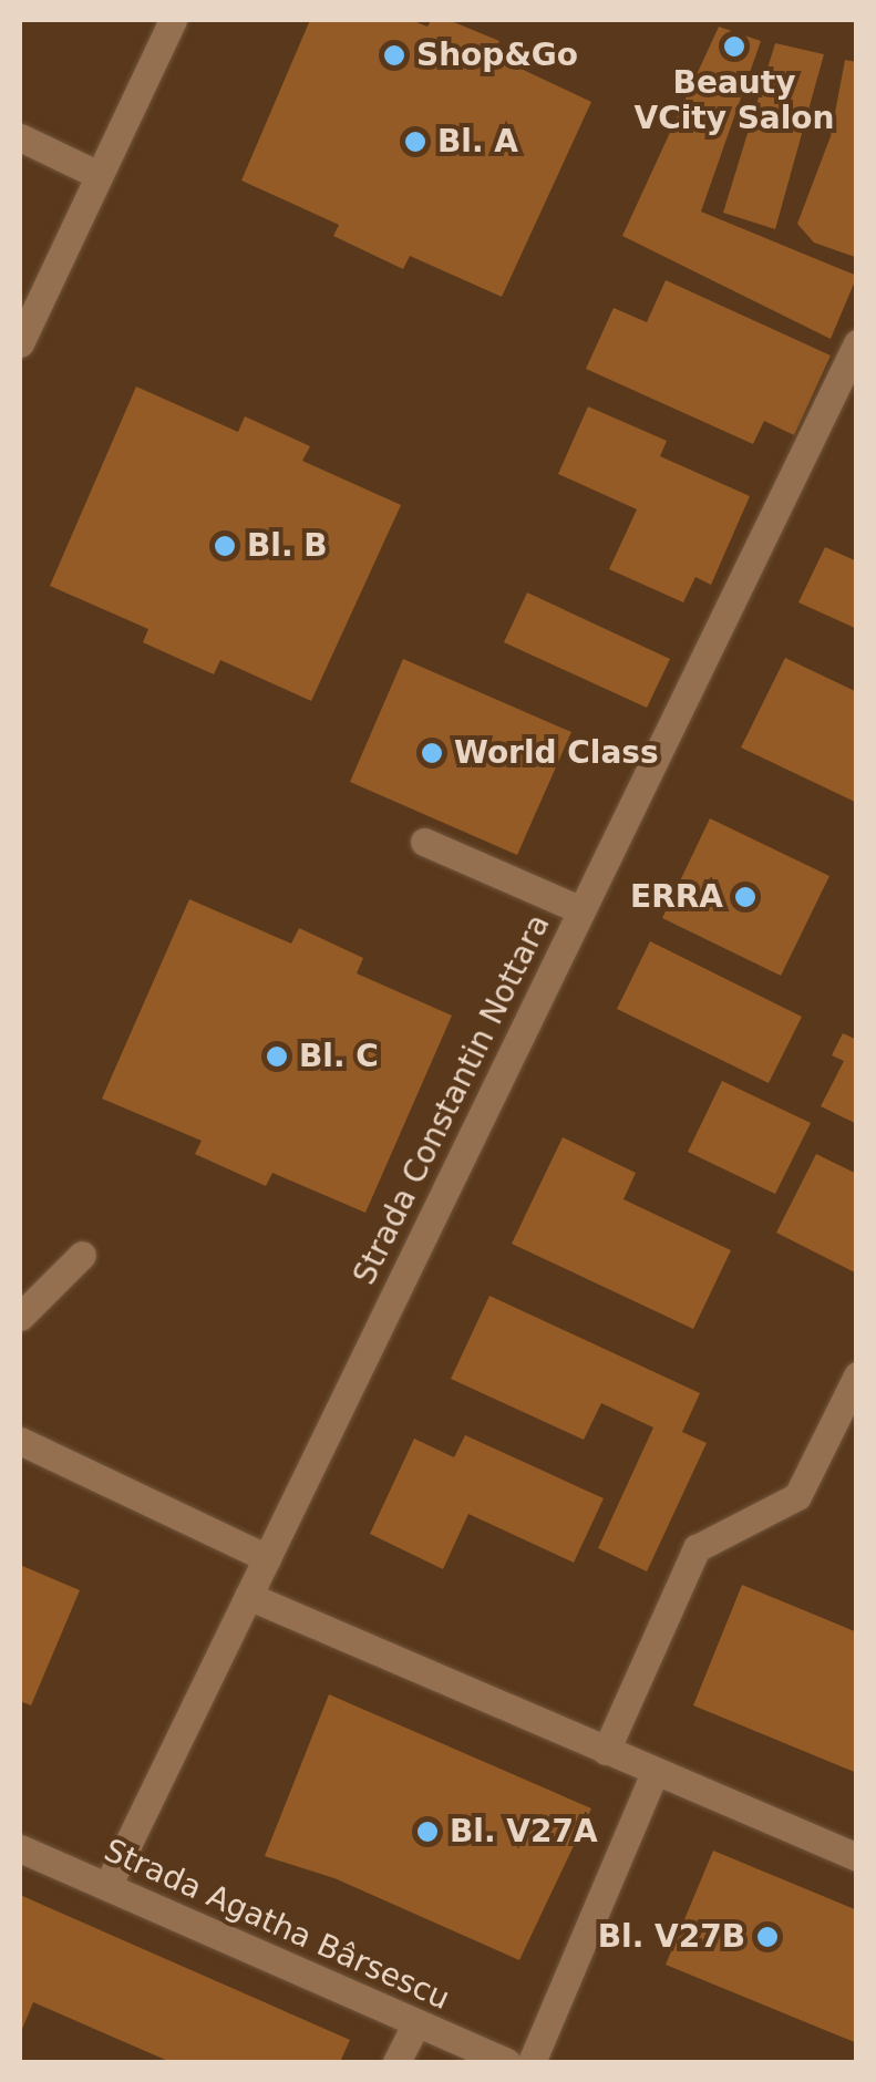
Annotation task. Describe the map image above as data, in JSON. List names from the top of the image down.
{
  "streets": {
    "street": ["Strada Constantin Nottara", "Strada Agatha Bârsescu"]
  },
  "crossings": [
    ["Strada Constantin Nottara", "Strada Agatha Bârsescu"]
  ],
  "places": [
    "Beauty VCity Salon",
    "Shop&Go",
    "Bl. A",
    "Bl. B",
    "World Class",
    "ERRA",
    "Bl. C",
    "Bl. V27A",
    "Bl. V27B"
  ]
}
